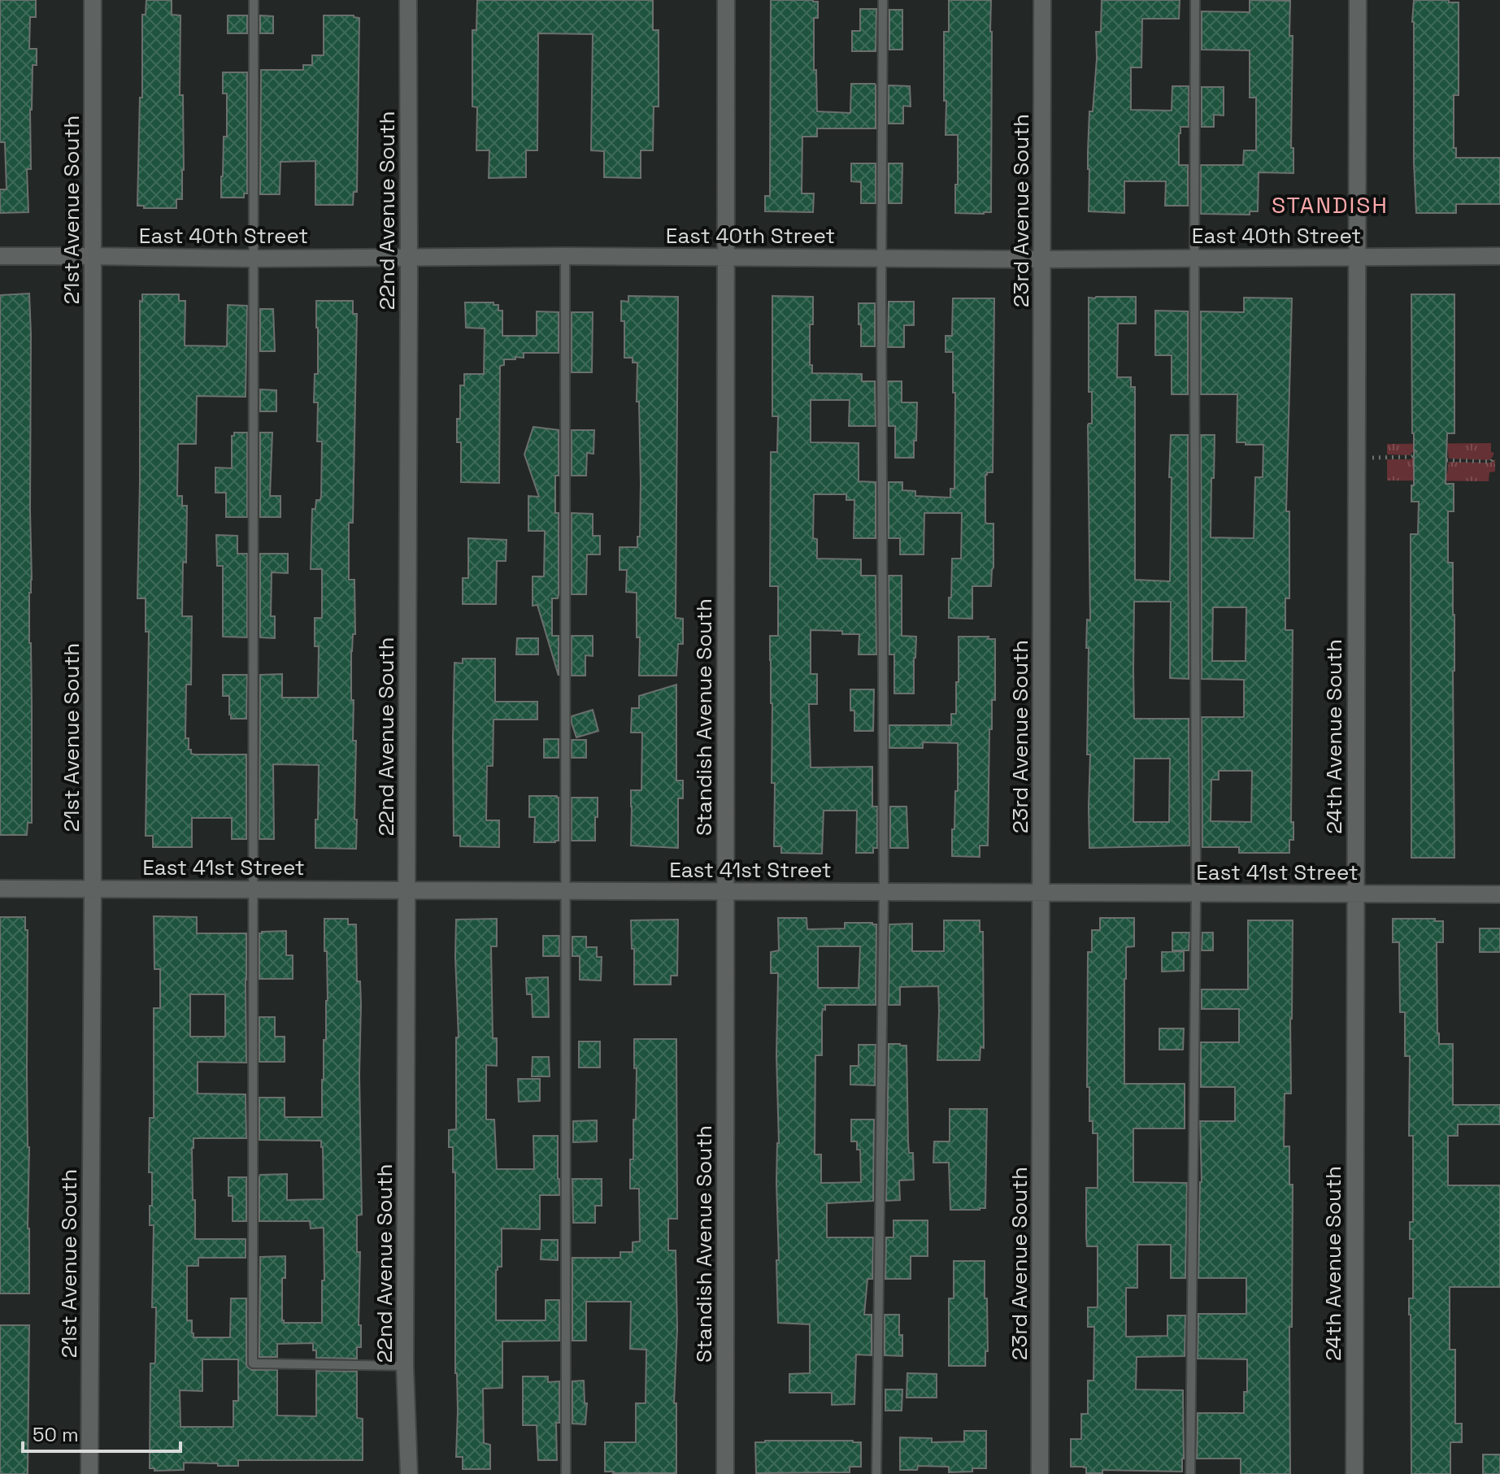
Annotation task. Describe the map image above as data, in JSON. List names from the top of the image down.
{
  "streets": {
    "street": [
      "21st Avenue South",
      "22nd Avenue South",
      "23rd Avenue South",
      "East 40th Street",
      "Standish Avenue South",
      "24th Avenue South",
      "East 41st Street"
    ]
  },
  "crossings": [
    ["21st Avenue South", "East 40th Street"],
    ["21st Avenue South", "East 41st Street"],
    ["22nd Avenue South", "East 40th Street"],
    ["22nd Avenue South", "East 41st Street"],
    ["23rd Avenue South", "East 40th Street"],
    ["23rd Avenue South", "East 41st Street"],
    ["East 40th Street", "Standish Avenue South"],
    ["East 40th Street", "24th Avenue South"],
    ["Standish Avenue South", "East 41st Street"],
    ["24th Avenue South", "East 41st Street"]
  ],
  "districts": ["STANDISH"],
  "scale_bar": "50 m"
}
